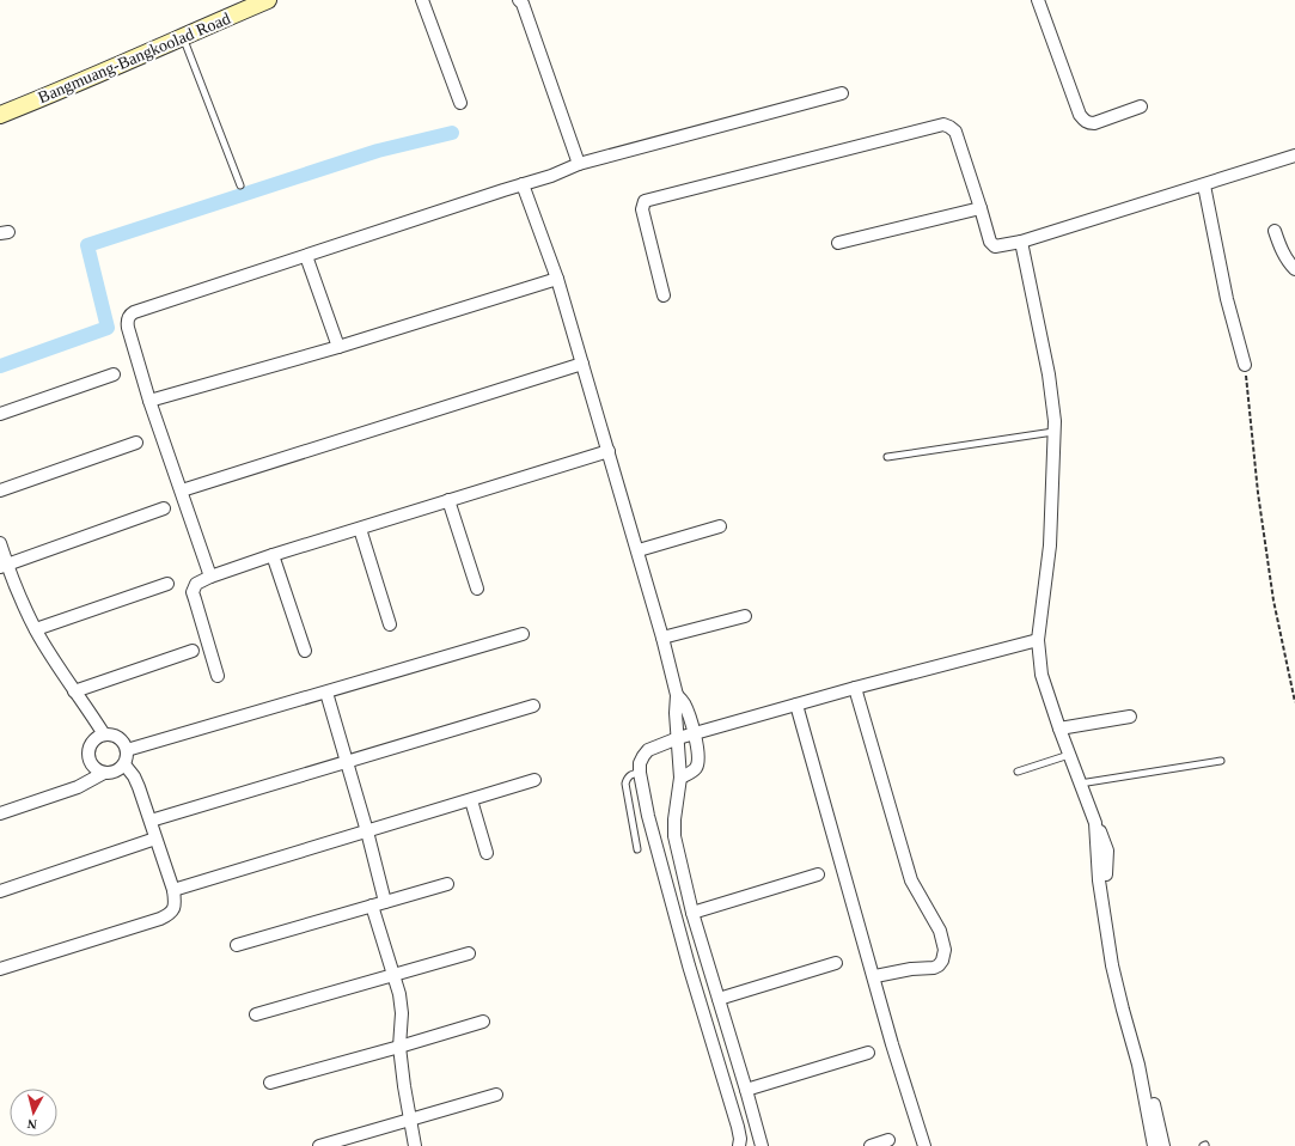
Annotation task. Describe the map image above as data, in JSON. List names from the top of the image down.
{
  "streets": {
    "street": ["Bangmuang-Bangkoolad Road"]
  },
  "north": "bottom"
}
